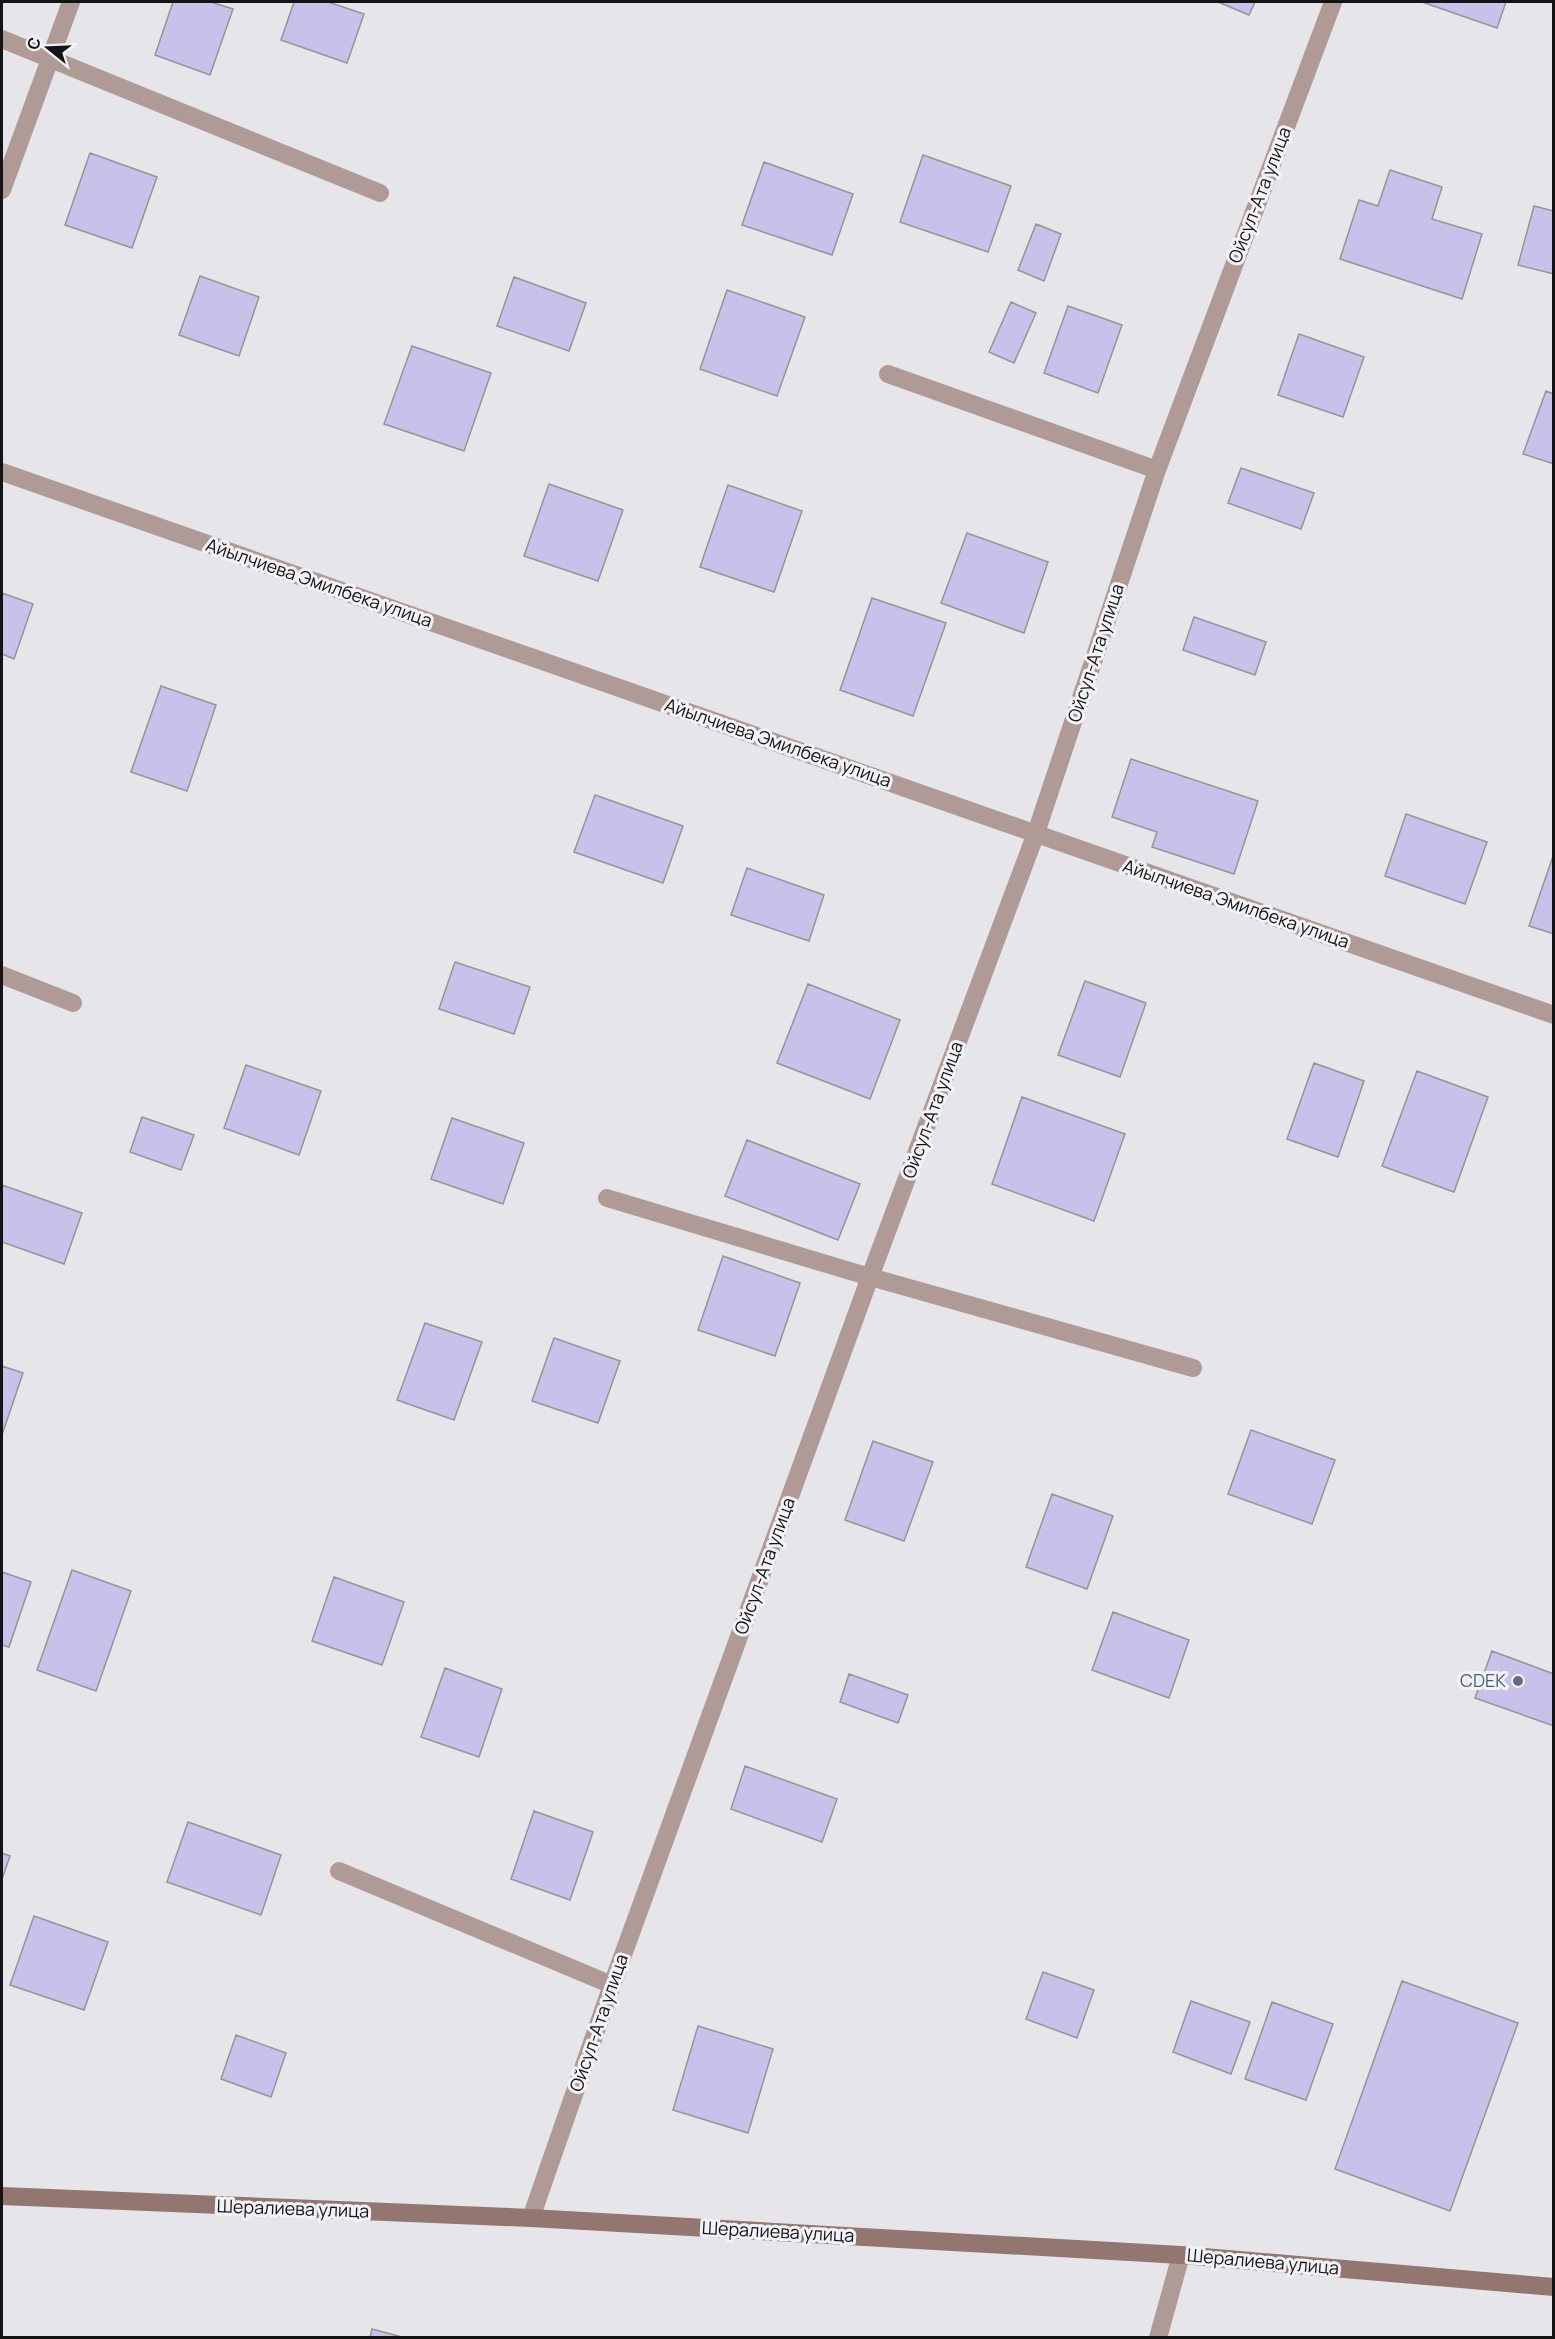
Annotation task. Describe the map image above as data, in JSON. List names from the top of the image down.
{
  "streets": {
    "street": ["Ойсул-Ата улица", "Айылчиева Эмилбека улица", "Шералиева улица"]
  },
  "crossings": [
    ["Ойсул-Ата улица", "Айылчиева Эмилбека улица"],
    ["Ойсул-Ата улица", "Шералиева улица"]
  ],
  "places": ["CDEK"],
  "north": "left"
}
